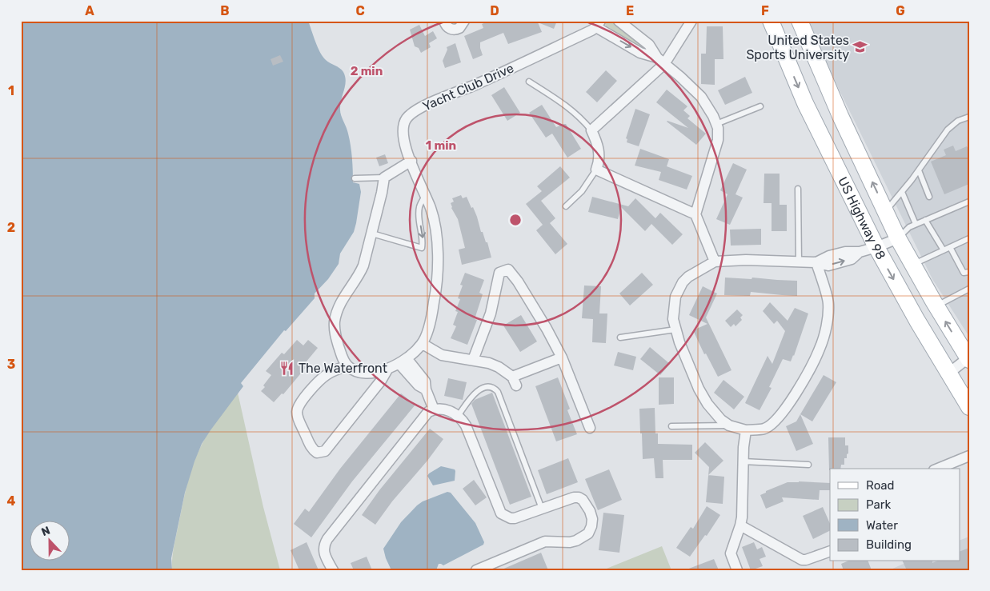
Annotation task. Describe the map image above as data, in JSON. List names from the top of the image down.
{
  "streets": {
    "main road": ["US Highway 98"],
    "street": ["Yacht Club Drive"]
  },
  "places": {
    "school or university": ["United States Sports University"],
    "restaurant": ["The Waterfront"]
  },
  "legend": [
    "Road",
    "Park",
    "Water",
    "Building"
  ],
  "north": "top",
  "grid": {
    "columns": [
      "A",
      "B",
      "C",
      "D",
      "E",
      "F",
      "G"
    ],
    "rows": [
      "1",
      "2",
      "3",
      "4"
    ]
  },
  "rings": ["2 min", "1 min"]
}
